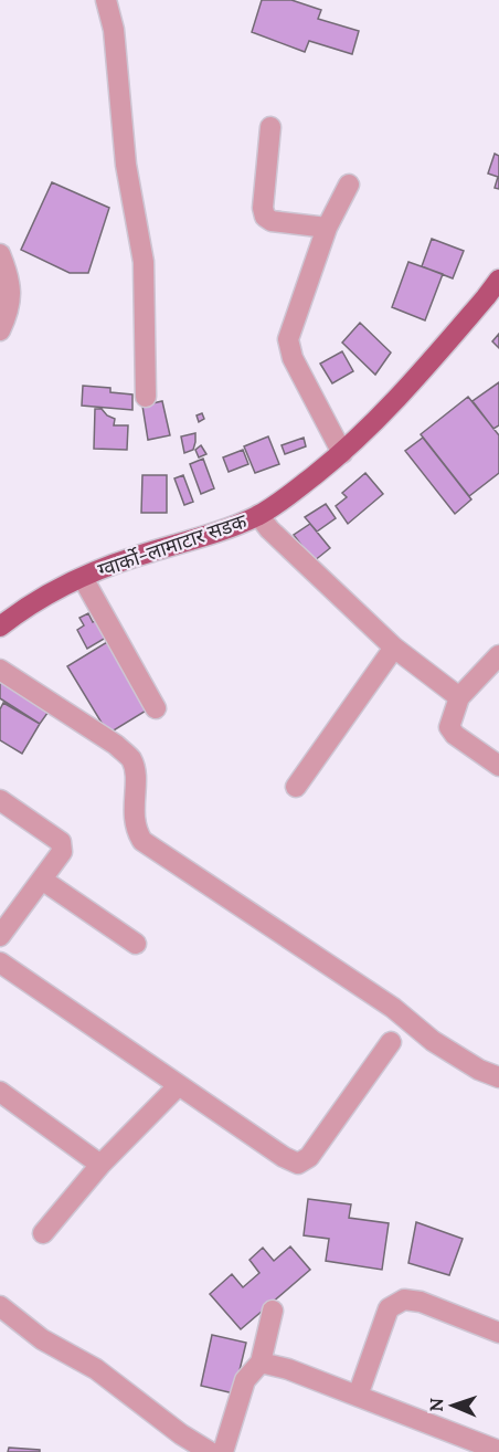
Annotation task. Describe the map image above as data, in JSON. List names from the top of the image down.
{
  "streets": {
    "main road": ["ग्वार्को-लामाटार सडक"]
  },
  "north": "left"
}
